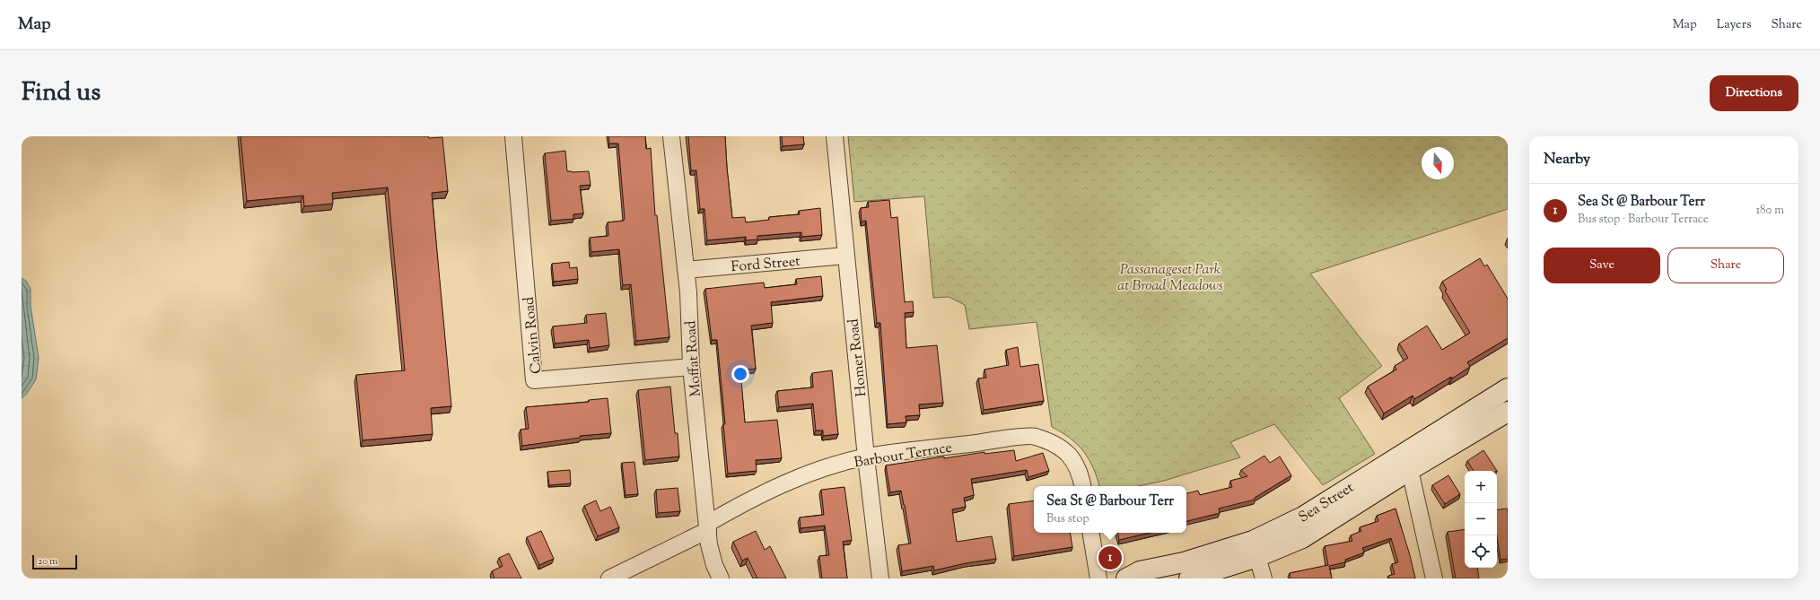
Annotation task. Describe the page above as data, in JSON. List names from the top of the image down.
{
  "streets": {
    "main road": ["Sea Street"],
    "street": [
      "Ford Street",
      "Calvin Road",
      "Homer Road",
      "Moffat Road",
      "Barbour Terrace"
    ]
  },
  "crossings": [
    ["Ford Street", "Homer Road"],
    ["Ford Street", "Moffat Road"],
    ["Calvin Road", "Moffat Road"],
    ["Homer Road", "Barbour Terrace"],
    ["Moffat Road", "Barbour Terrace"]
  ],
  "parks": ["Passanageset Park at Broad Meadows"],
  "scale_bar": "20 m",
  "north": "bottom",
  "page": {
    "header": "Map",
    "nav": ["Map", "Layers", "Share"],
    "title": "Find us",
    "buttons": [
      "Directions",
      ["Save", "Share"]
    ],
    "heading": "Nearby",
    "list": [
      {
        "mark": "1",
        "name": "Sea St @ Barbour Terr",
        "note": "Bus stop · Barbour Terrace",
        "value": "180 m"
      }
    ],
    "map_buttons": ["+", "−"],
    "popup": ["Sea St @ Barbour Terr", "Bus stop"],
    "pins": "1",
    "scale": "20 m"
  }
}
